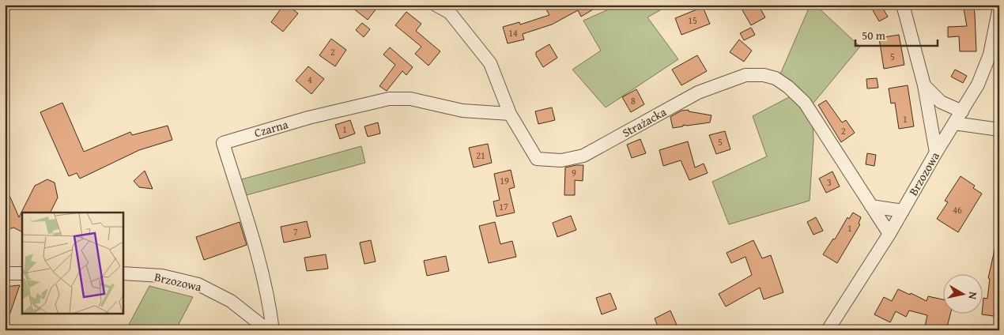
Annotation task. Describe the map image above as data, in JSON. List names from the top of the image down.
{
  "streets": {
    "street": ["Strażacka", "Czarna", "Brzozowa"]
  },
  "crossings": [
    ["Strażacka", "Czarna"],
    ["Strażacka", "Brzozowa"]
  ],
  "house_numbers": [
    "15",
    "14",
    "2",
    "5",
    "4",
    "8",
    "1",
    "1",
    "2",
    "5",
    "21",
    "9",
    "19",
    "3",
    "17",
    "46",
    "1",
    "7"
  ],
  "scale_bar": "50 m",
  "north": "right"
}
